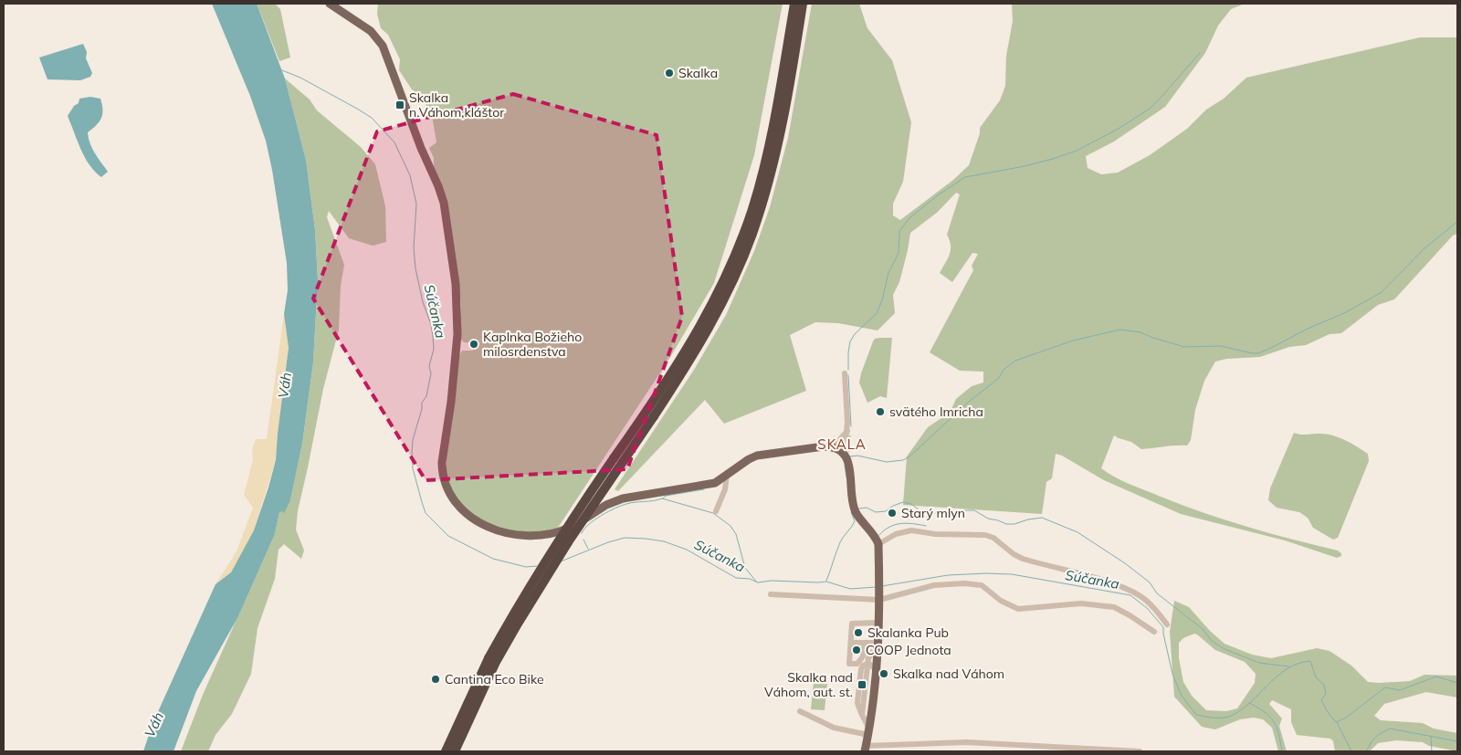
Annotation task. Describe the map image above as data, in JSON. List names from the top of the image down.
{
  "districts": ["SKALA"],
  "water": ["Súčanka", "Váh"],
  "places": {
    "other": [
      "Skalka",
      "Kaplnka Božieho milosrdenstva",
      "svätého Imricha",
      "Starý mlyn",
      "Skalanka Pub",
      "COOP Jednota",
      "Skalka nad Váhom",
      "Cantina Eco Bike"
    ],
    "transit": ["Skalka n.Váhom,kláštor", "Skalka nad Váhom, aut. st."]
  }
}
